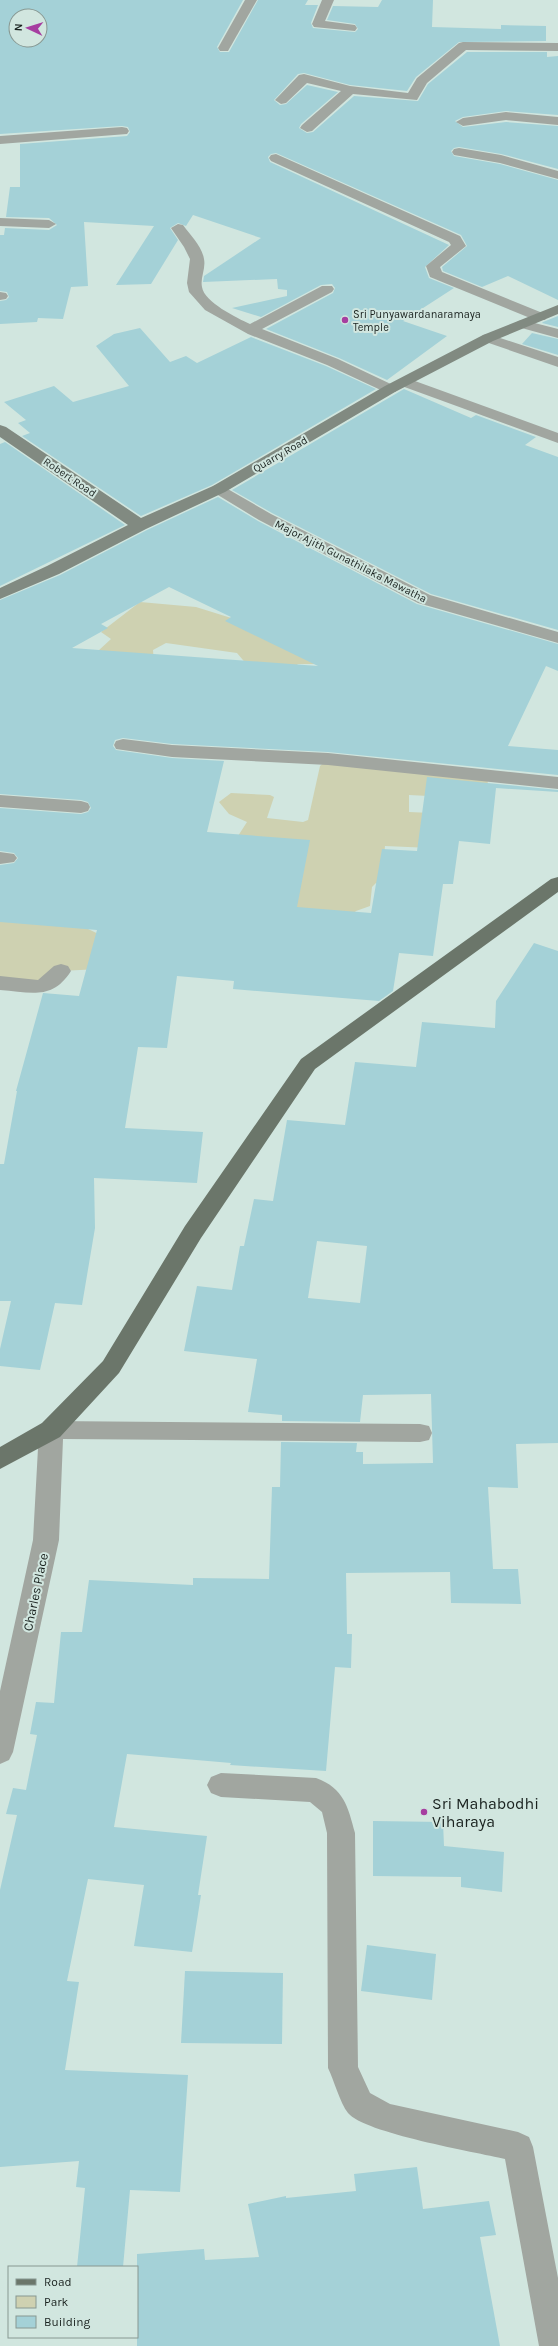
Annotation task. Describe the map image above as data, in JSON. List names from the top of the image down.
{
  "streets": {
    "street": [
      "Quarry Road",
      "Robert Road",
      "Major Ajith Gunathilaka Mawatha",
      "Charles Place"
    ]
  },
  "crossings": [
    ["Quarry Road", "Robert Road"],
    ["Quarry Road", "Major Ajith Gunathilaka Mawatha"]
  ],
  "places": ["Sri Punyawardanaramaya Temple", "Sri Mahabodhi Viharaya"],
  "legend": ["Road", "Park", "Building"],
  "north": "left"
}
